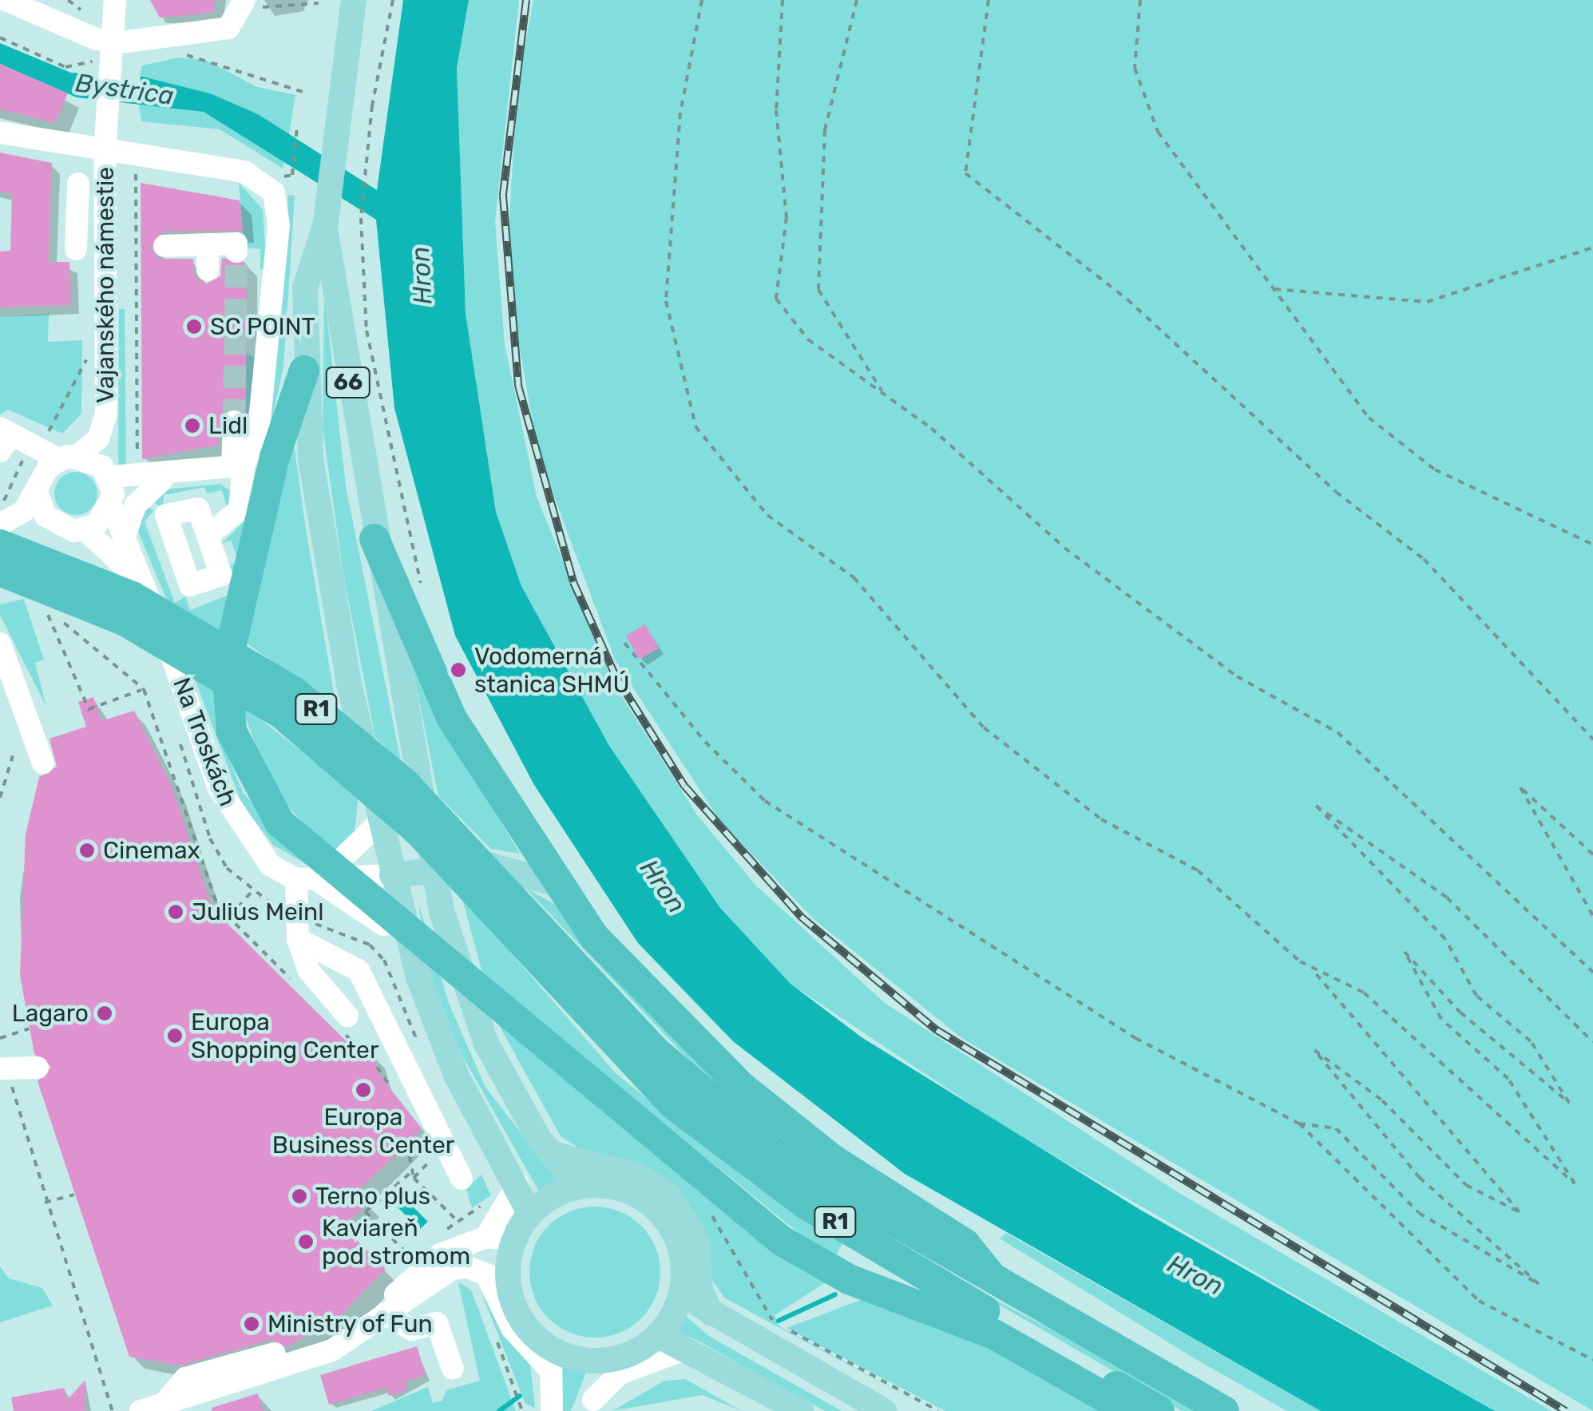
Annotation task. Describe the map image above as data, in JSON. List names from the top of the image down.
{
  "streets": {
    "highway": ["R1"],
    "main road": ["66"],
    "street": ["Vajanského námestie", "Na Troskách"]
  },
  "water": ["Bystrica", "Hron"],
  "places": [
    "SC POINT",
    "Lidl",
    "Vodomerná stanica SHMÚ",
    "Cinemax",
    "Julius Meinl",
    "Lagaro",
    "Europa Shopping Center",
    "Europa Business Center",
    "Terno plus",
    "Kaviareň pod stromom",
    "Ministry of Fun"
  ]
}
